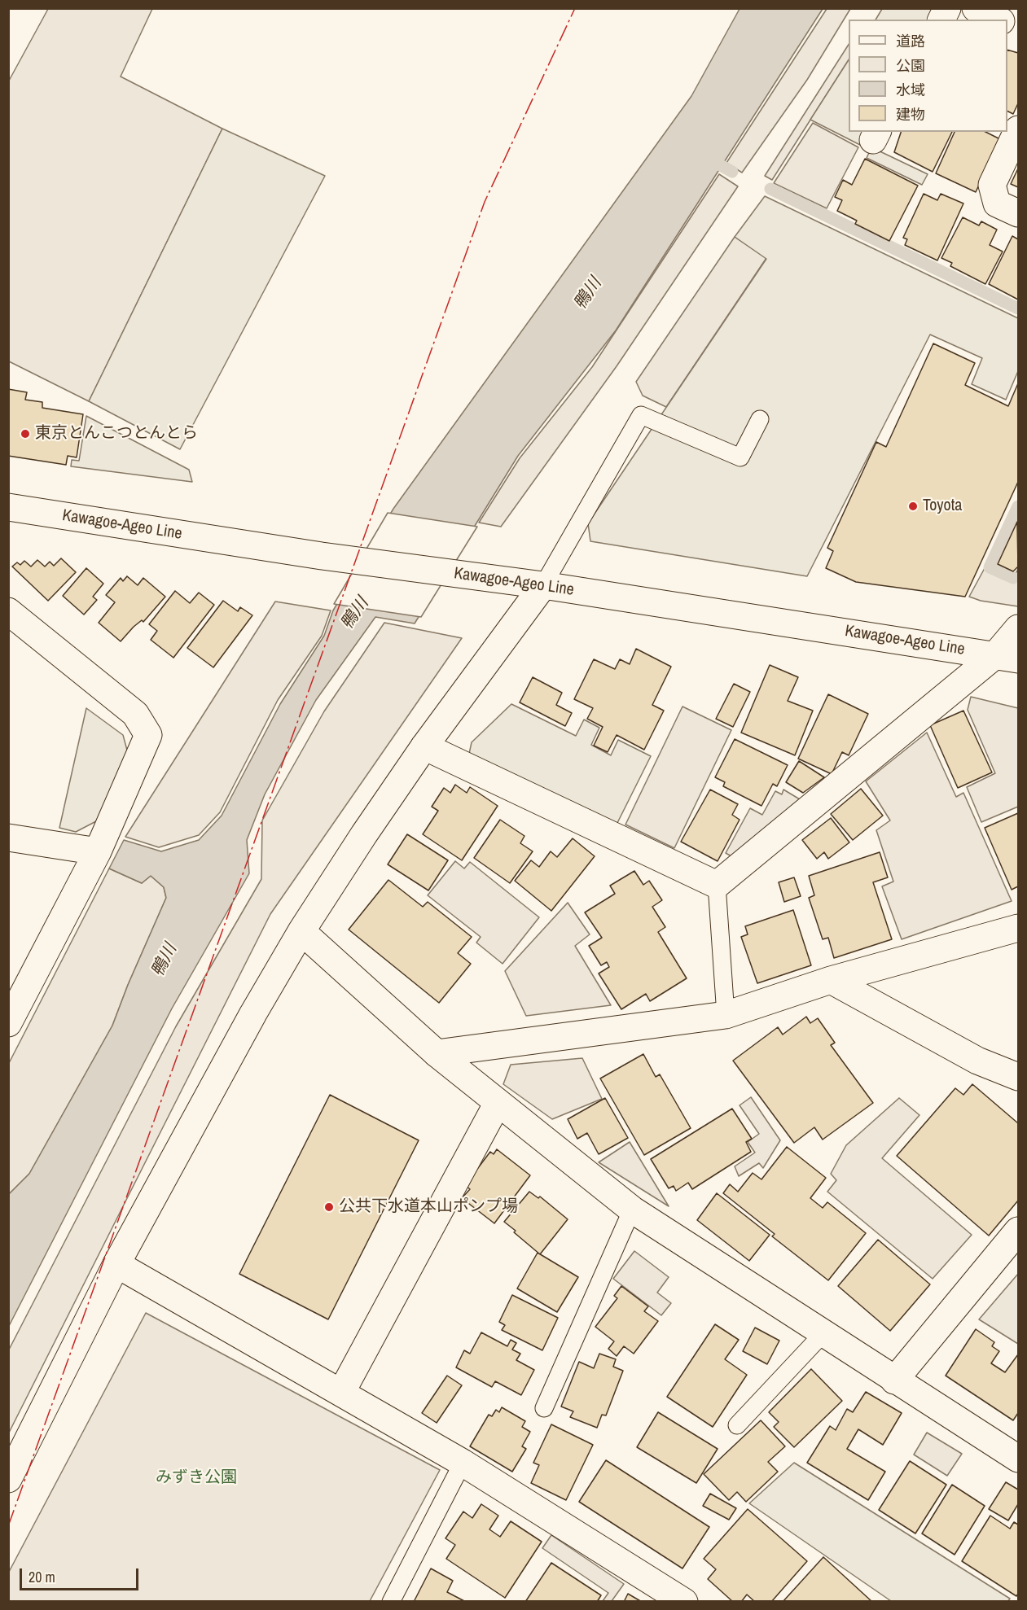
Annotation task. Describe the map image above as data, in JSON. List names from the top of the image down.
{
  "streets": {
    "street": ["Kawagoe-Ageo Line"]
  },
  "water": ["鴨川"],
  "parks": ["みずき公園"],
  "places": ["東京とんこつとんとら", "Toyota", "公共下水道本山ポンプ場"],
  "legend": [
    "道路",
    "公園",
    "水域",
    "建物"
  ],
  "scale_bar": "20 m"
}
